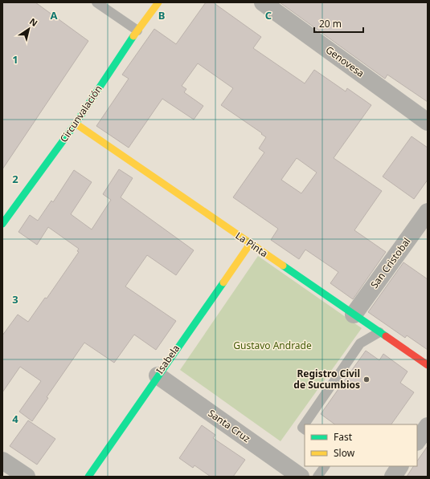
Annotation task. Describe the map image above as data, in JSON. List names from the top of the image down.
{
  "streets": {
    "street": [
      "Genovesa",
      "Circunvalación",
      "La Pinta",
      "San Cristobal",
      "Isabela",
      "Santa Cruz"
    ]
  },
  "crossings": [
    ["Circunvalación", "La Pinta"],
    ["La Pinta", "San Cristobal"],
    ["La Pinta", "Isabela"],
    ["Isabela", "Santa Cruz"]
  ],
  "parks": ["Gustavo Andrade"],
  "places": ["Registro Civil de Sucumbios"],
  "legend": ["Fast", "Slow"],
  "scale_bar": "20 m",
  "north": "top right",
  "grid": {
    "columns": ["A", "B", "C"],
    "rows": [
      "1",
      "2",
      "3",
      "4"
    ]
  }
}
